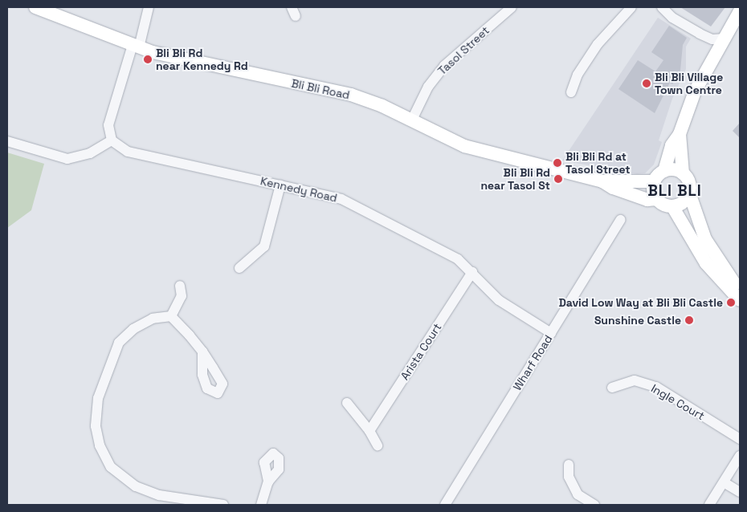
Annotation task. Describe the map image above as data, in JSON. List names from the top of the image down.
{
  "streets": {
    "main road": ["Bli Bli Road"],
    "street": [
      "Tasol Street",
      "Kennedy Road",
      "Arista Court",
      "Wharf Road",
      "Ingle Court"
    ]
  },
  "crossings": [
    ["Tasol Street", "Bli Bli Road"],
    ["Kennedy Road", "Arista Court"],
    ["Kennedy Road", "Wharf Road"]
  ],
  "districts": ["BLI BLI"],
  "places": [
    "Bli Bli Rd near Kennedy Rd",
    "Bli Bli Village Town Centre",
    "Bli Bli Rd at Tasol Street",
    "Bli Bli Rd near Tasol St",
    "David Low Way at Bli Bli Castle",
    "Sunshine Castle"
  ]
}
